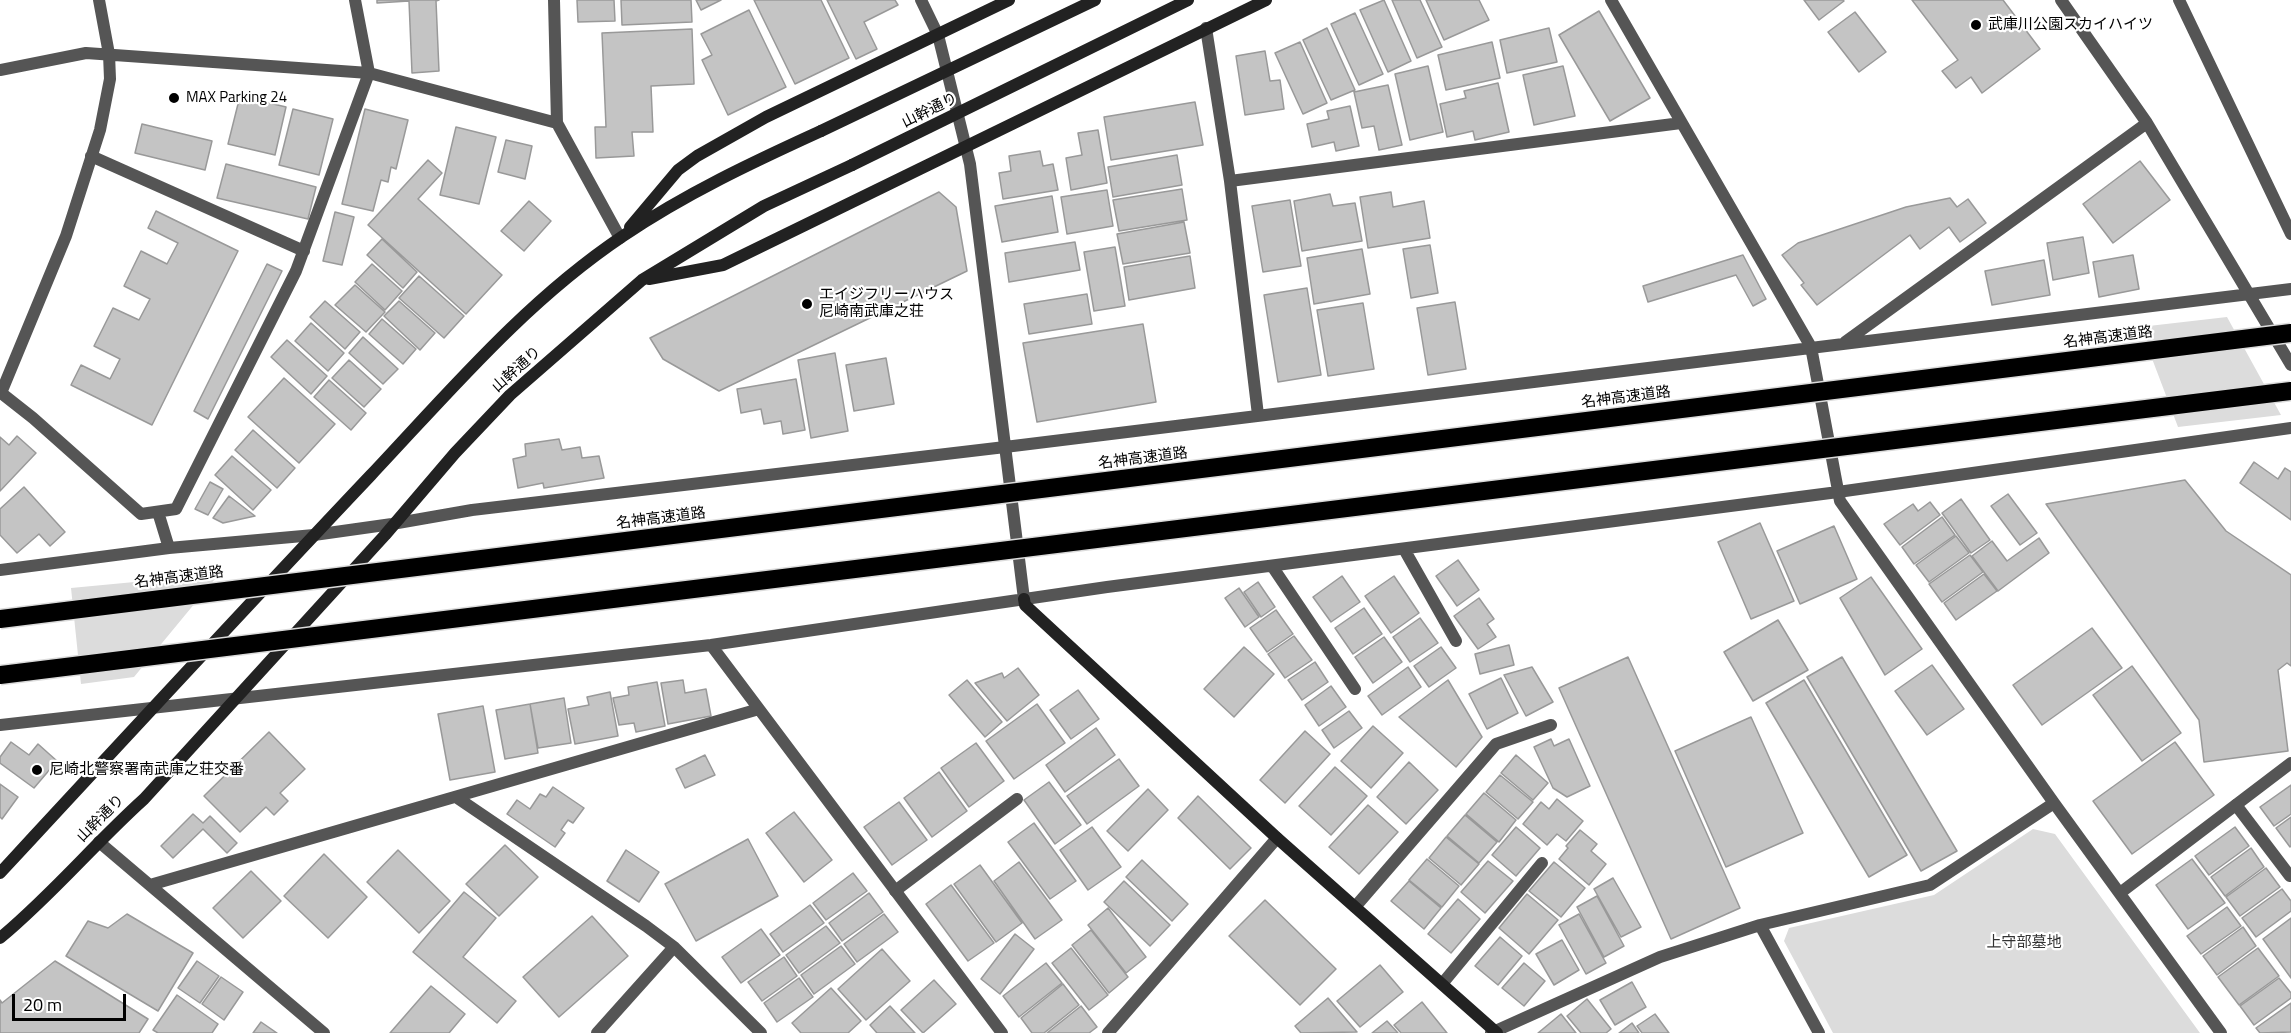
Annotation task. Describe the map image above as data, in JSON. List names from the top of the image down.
{
  "streets": {
    "highway": ["名神高速道路"],
    "street": ["山幹通り"]
  },
  "parks": ["上守部墓地"],
  "places": [
    "武庫川公園スカイハイツ",
    "MAX Parking 24",
    "エイジフリーハウス 尼崎南武庫之荘",
    "尼崎北警察署南武庫之荘交番"
  ],
  "scale_bar": "20 m"
}
